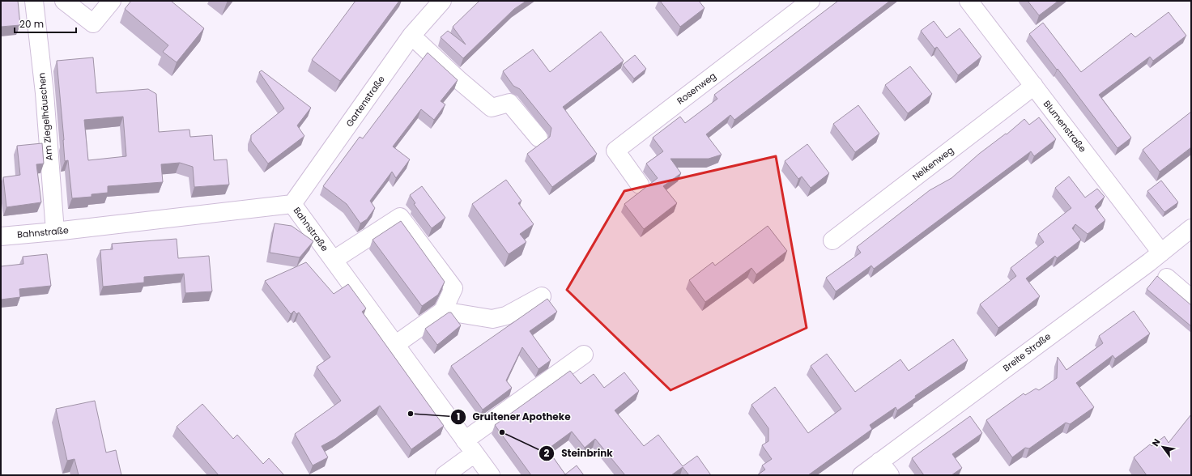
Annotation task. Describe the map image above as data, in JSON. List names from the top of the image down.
{
  "streets": {
    "street": [
      "Rosenweg",
      "Gartenstraße",
      "Am Ziegelhäuschen",
      "Blumenstraße",
      "Nelkenweg",
      "Bahnstraße",
      "Breite Straße"
    ]
  },
  "crossings": [
    ["Gartenstraße", "Bahnstraße"],
    ["Am Ziegelhäuschen", "Bahnstraße"],
    ["Blumenstraße", "Nelkenweg"],
    ["Blumenstraße", "Breite Straße"]
  ],
  "places": ["Gruitener Apotheke", "Steinbrink"],
  "scale_bar": "20 m",
  "north": "top left"
}
